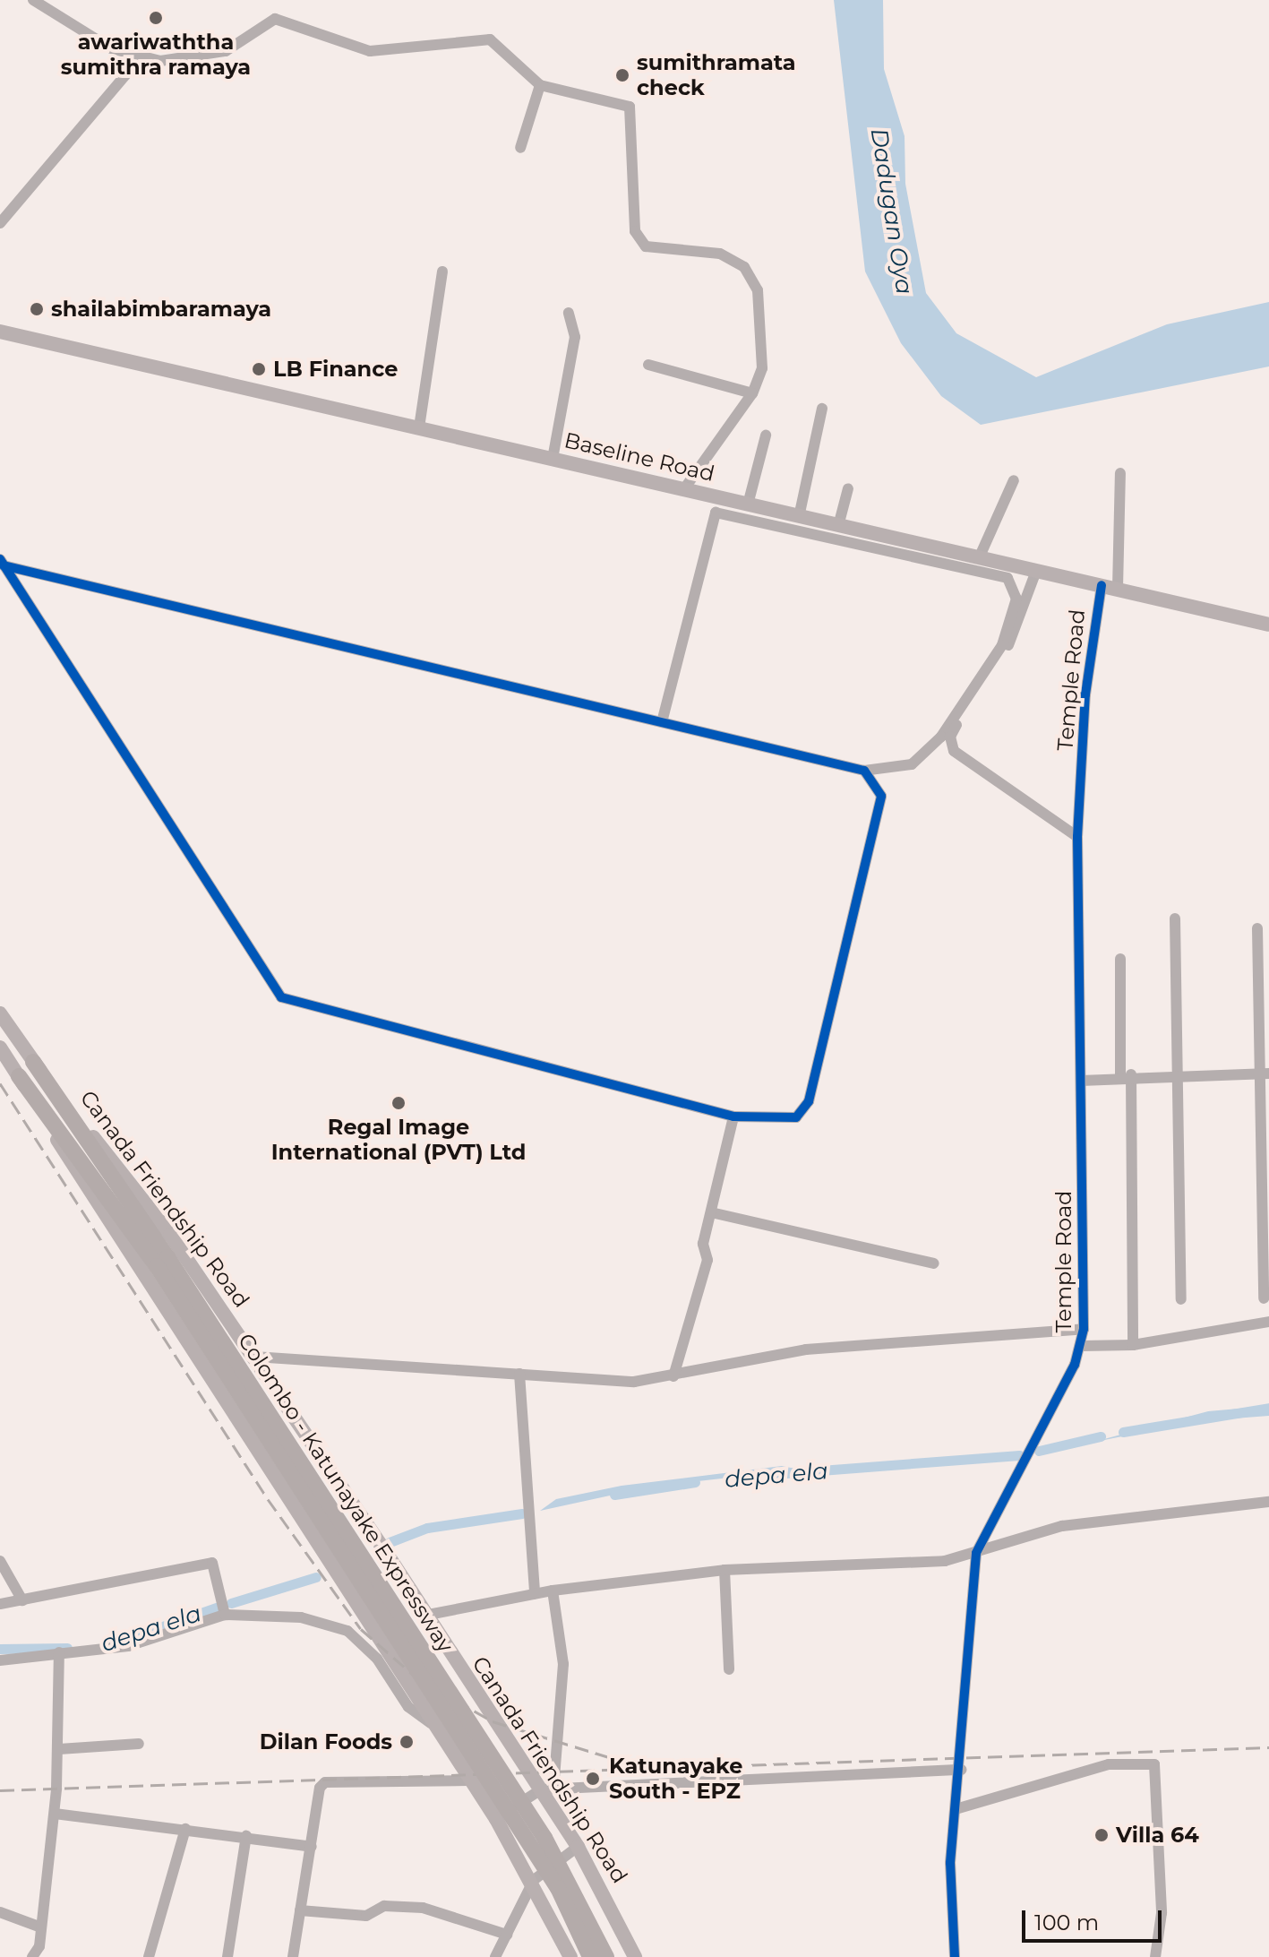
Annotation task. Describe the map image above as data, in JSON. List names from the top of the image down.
{
  "streets": {
    "highway": ["Colombo - Katunayake Expressway"],
    "main road": ["Baseline Road", "Canada Friendship Road"],
    "street": ["Temple Road"]
  },
  "crossings": [
    ["Baseline Road", "Temple Road"],
    ["Canada Friendship Road", "Colombo - Katunayake Expressway"]
  ],
  "water": ["Dadugan Oya", "depa ela"],
  "places": [
    "awariwaththa sumithra ramaya",
    "sumithramata check",
    "shailabimbaramaya",
    "LB Finance",
    "Regal Image International (PVT) Ltd",
    "Dilan Foods",
    "Katunayake South - EPZ",
    "Villa 64"
  ],
  "scale_bar": "100 m"
}
